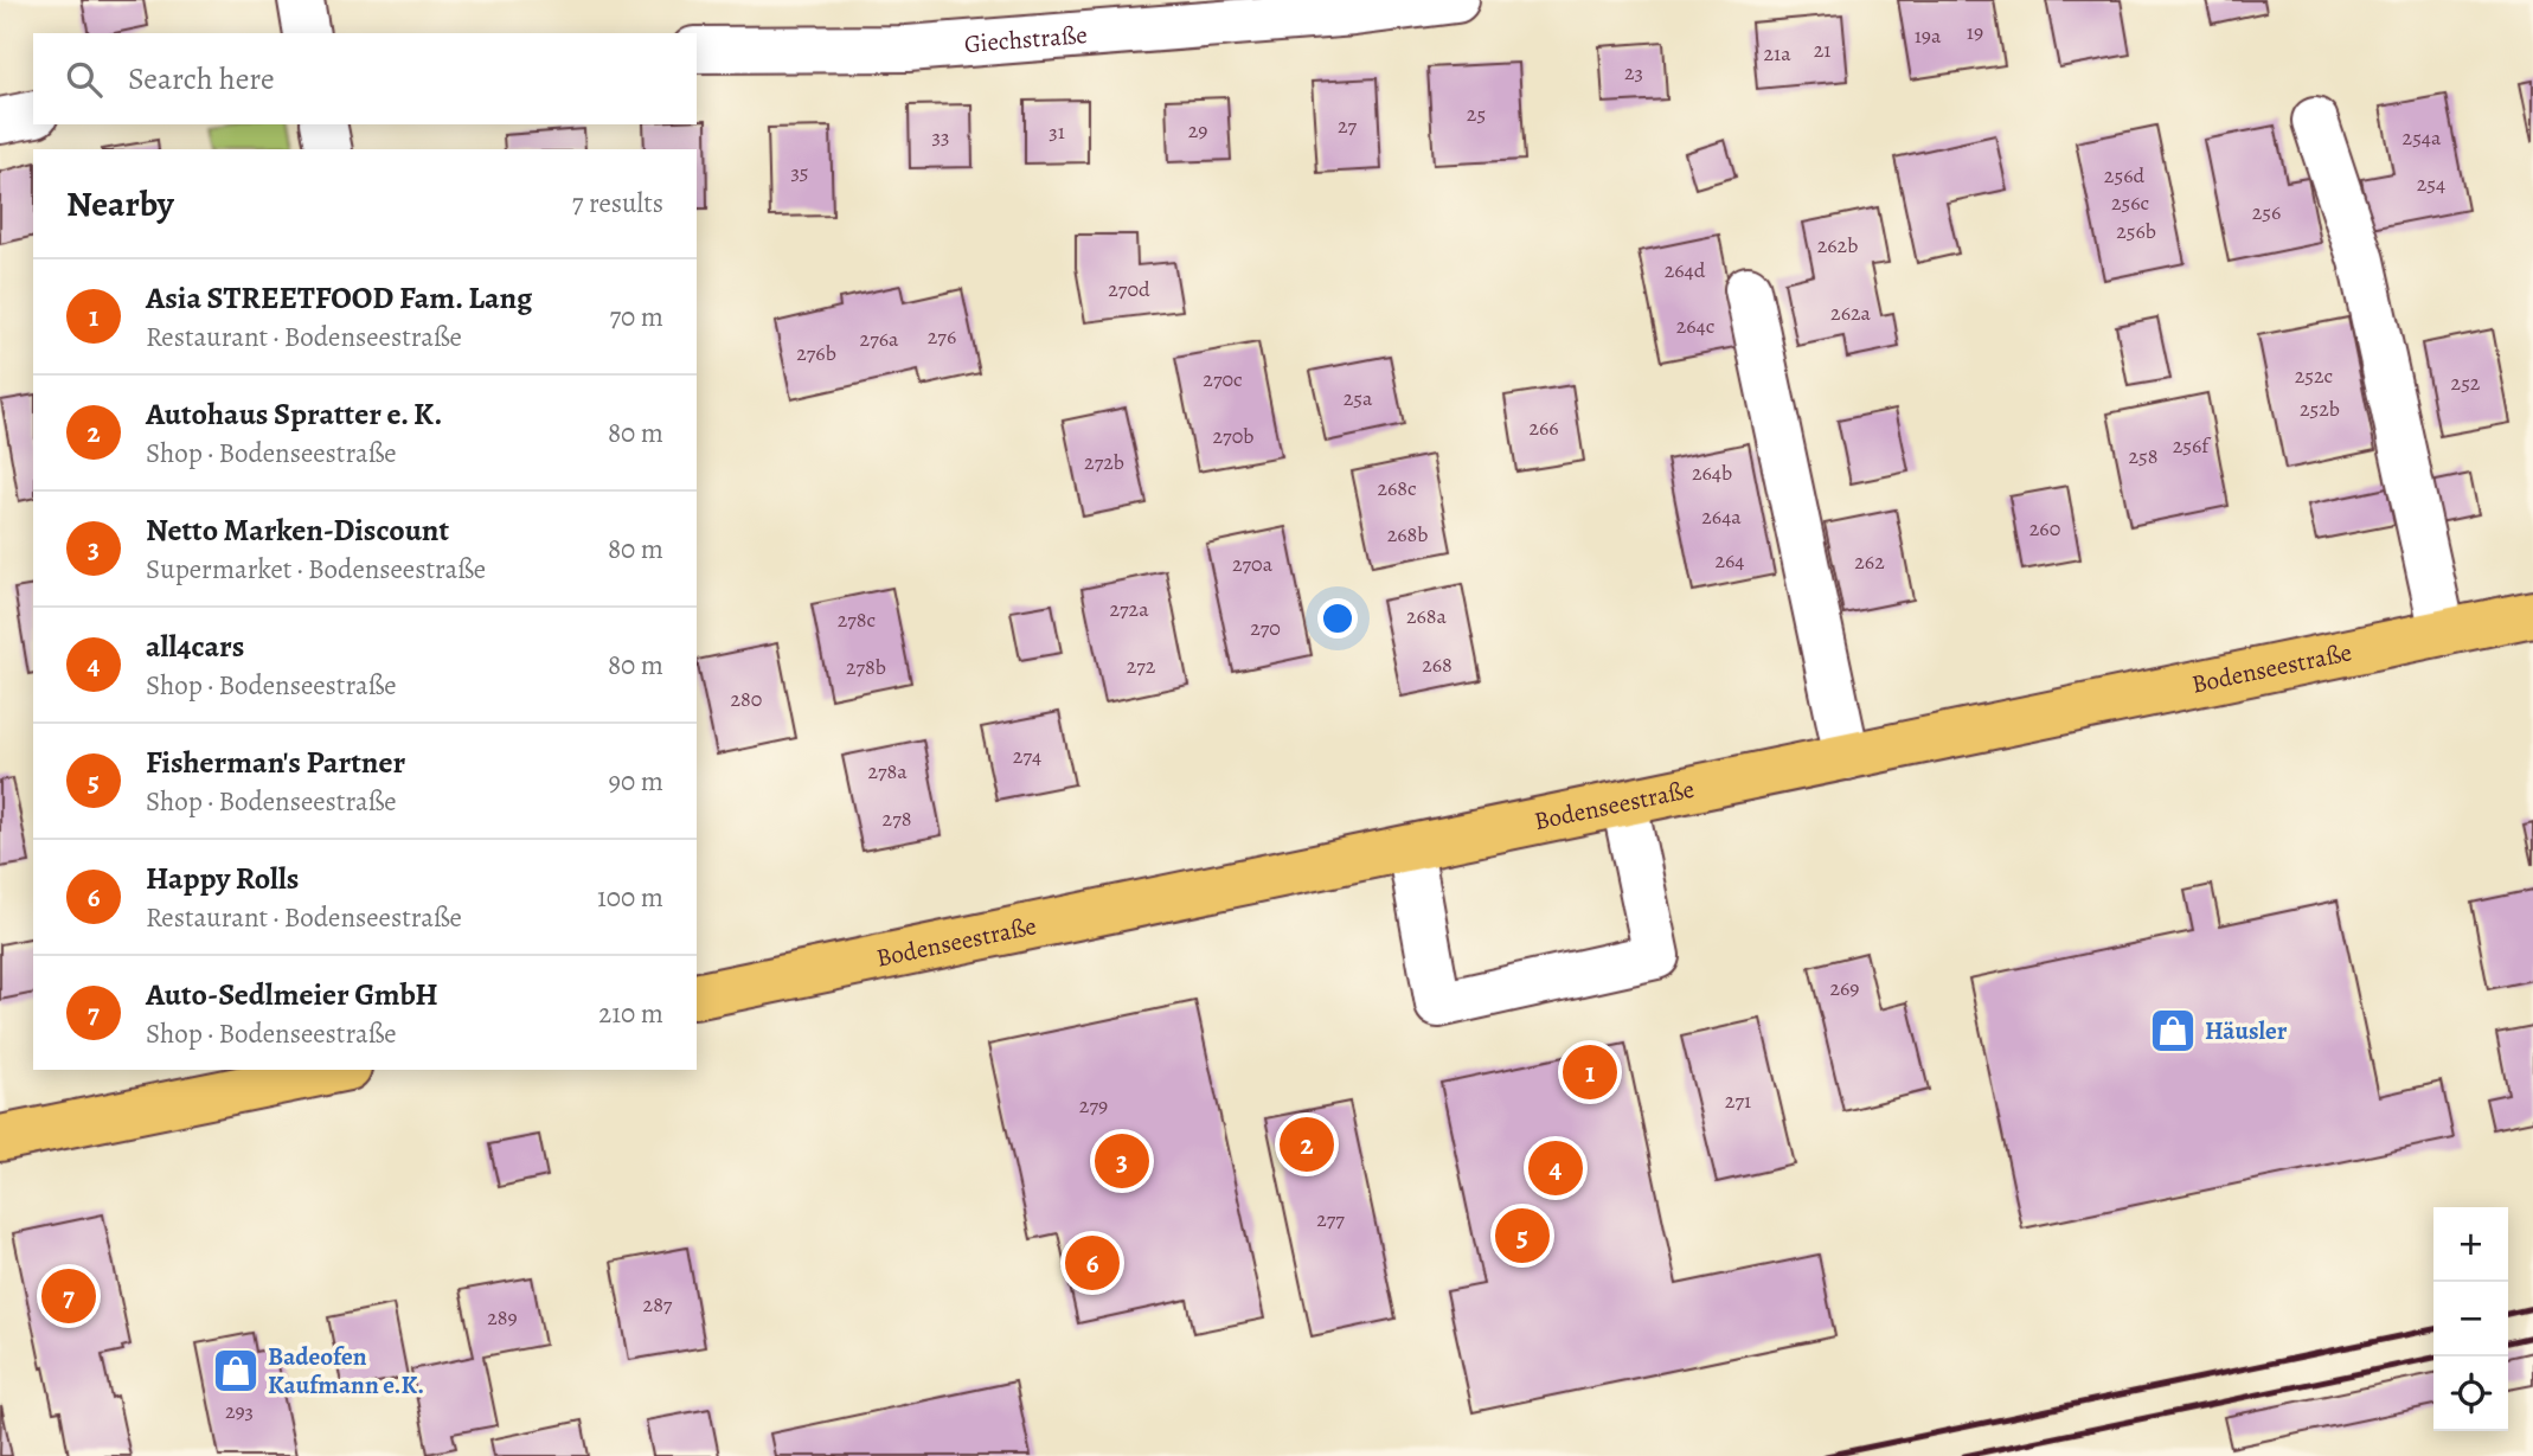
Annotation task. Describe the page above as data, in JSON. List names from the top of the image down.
{
  "streets": {
    "main road": ["Bodenseestraße"],
    "street": ["Giechstraße"]
  },
  "places": {
    "shop": ["Häusler", "Badeofen Kaufmann e.K."]
  },
  "house_numbers": [
    "19",
    "19a",
    "21",
    "21a",
    "23",
    "25",
    "27",
    "29",
    "31",
    "33",
    "254a",
    "35",
    "256d",
    "254",
    "256c",
    "256",
    "256b",
    "262b",
    "264d",
    "270d",
    "262a",
    "264c",
    "276",
    "276a",
    "276b",
    "252c",
    "270c",
    "252",
    "25a",
    "252b",
    "266",
    "270b",
    "256f",
    "258",
    "272b",
    "264b",
    "268c",
    "264a",
    "260",
    "268b",
    "264",
    "262",
    "270a",
    "272a",
    "268a",
    "278c",
    "270",
    "268",
    "272",
    "278b",
    "280",
    "274",
    "278a",
    "278",
    "269",
    "271",
    "279",
    "277",
    "287",
    "289",
    "293"
  ],
  "page": {
    "search": "Search here",
    "heading": ["Nearby", "7 results"],
    "list": [
      {
        "mark": "1",
        "name": "Asia STREETFOOD Fam. Lang",
        "note": "Restaurant · Bodenseestraße",
        "value": "70 m"
      },
      {
        "mark": "2",
        "name": "Autohaus Spratter e. K.",
        "note": "Shop · Bodenseestraße",
        "value": "80 m"
      },
      {
        "mark": "3",
        "name": "Netto Marken-Discount",
        "note": "Supermarket · Bodenseestraße",
        "value": "80 m"
      },
      {
        "mark": "4",
        "name": "all4cars",
        "note": "Shop · Bodenseestraße",
        "value": "80 m"
      },
      {
        "mark": "5",
        "name": "Fisherman's Partner",
        "note": "Shop · Bodenseestraße",
        "value": "90 m"
      },
      {
        "mark": "6",
        "name": "Happy Rolls",
        "note": "Restaurant · Bodenseestraße",
        "value": "100 m"
      },
      {
        "mark": "7",
        "name": "Auto-Sedlmeier GmbH",
        "note": "Shop · Bodenseestraße",
        "value": "210 m"
      }
    ],
    "pins": [
      "1",
      "2",
      "3",
      "4",
      "5",
      "6",
      "7"
    ],
    "map_buttons": ["+", "−"]
  }
}
